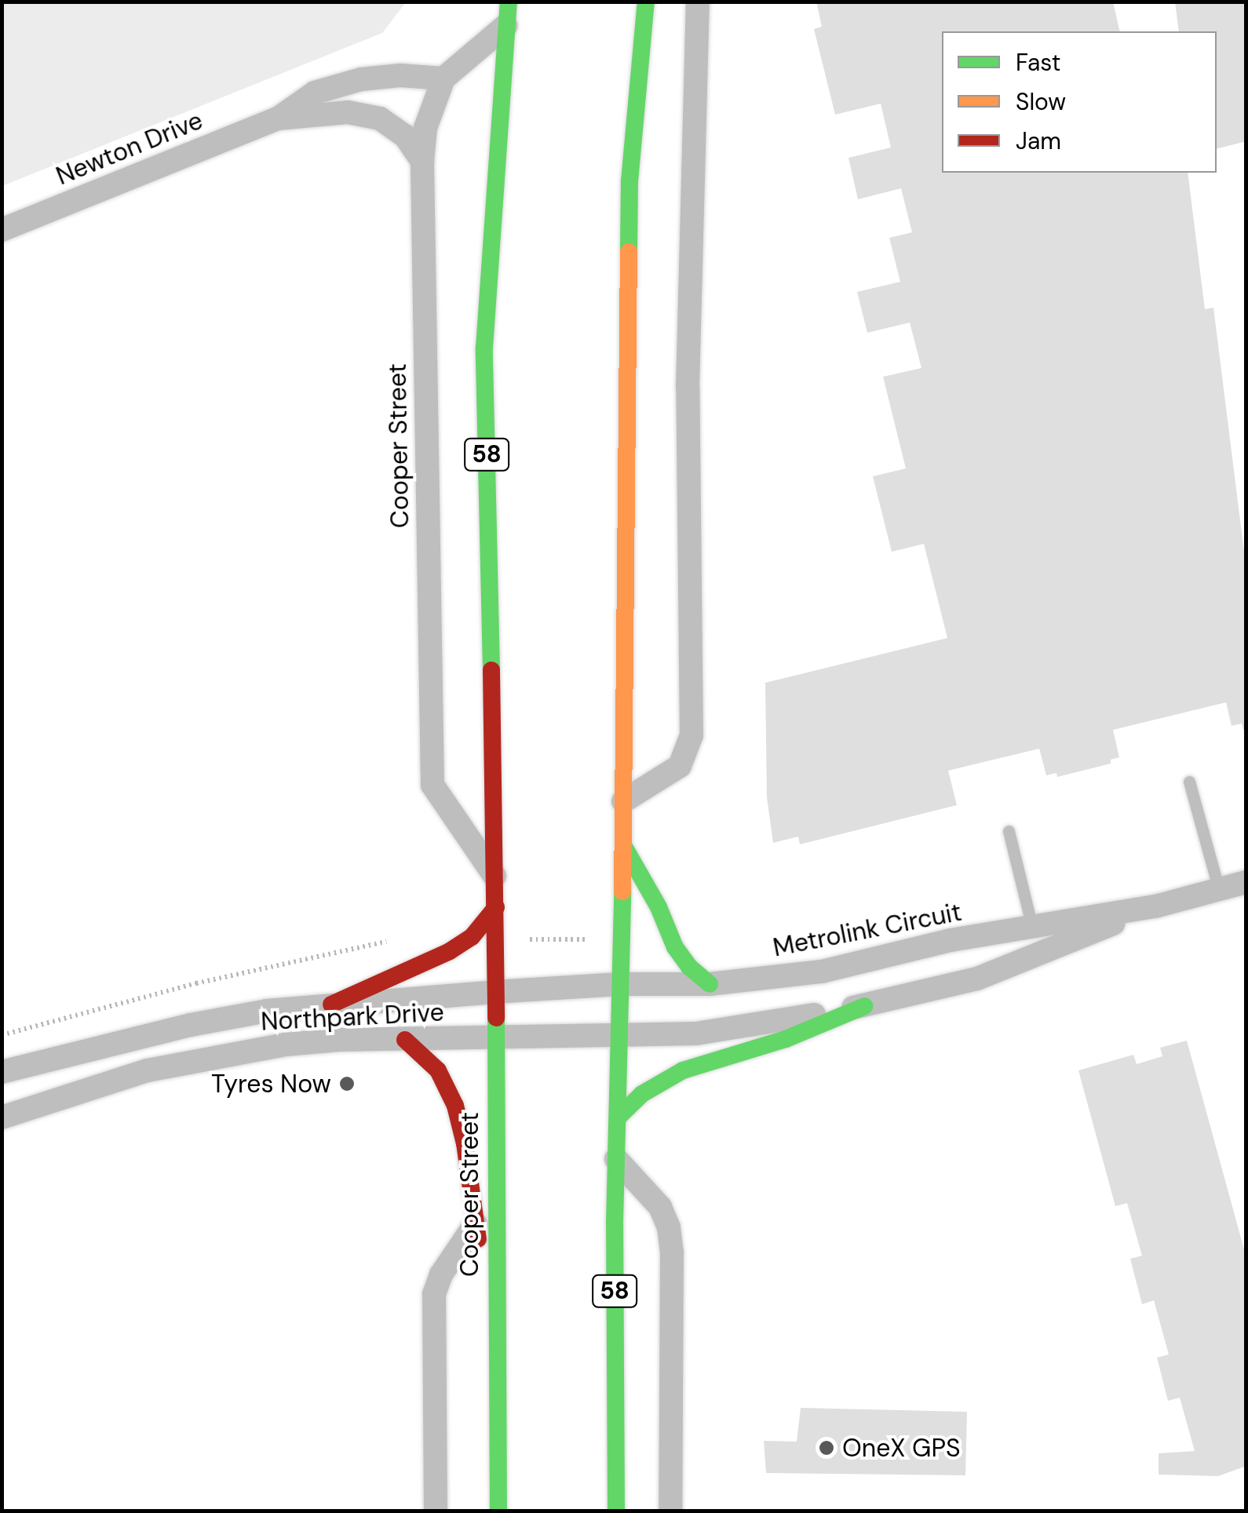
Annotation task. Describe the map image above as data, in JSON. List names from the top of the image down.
{
  "streets": {
    "main road": ["Cooper Street", "58"],
    "street": ["Newton Drive", "Metrolink Circuit", "Northpark Drive"]
  },
  "crossings": [
    ["Newton Drive", "Cooper Street"],
    ["Cooper Street", "Metrolink Circuit"],
    ["Cooper Street", "Northpark Drive"],
    ["58", "Metrolink Circuit"],
    ["58", "Northpark Drive"],
    ["Metrolink Circuit", "Northpark Drive"]
  ],
  "places": ["Tyres Now", "OneX GPS"],
  "legend": ["Fast", "Slow", "Jam"]
}
